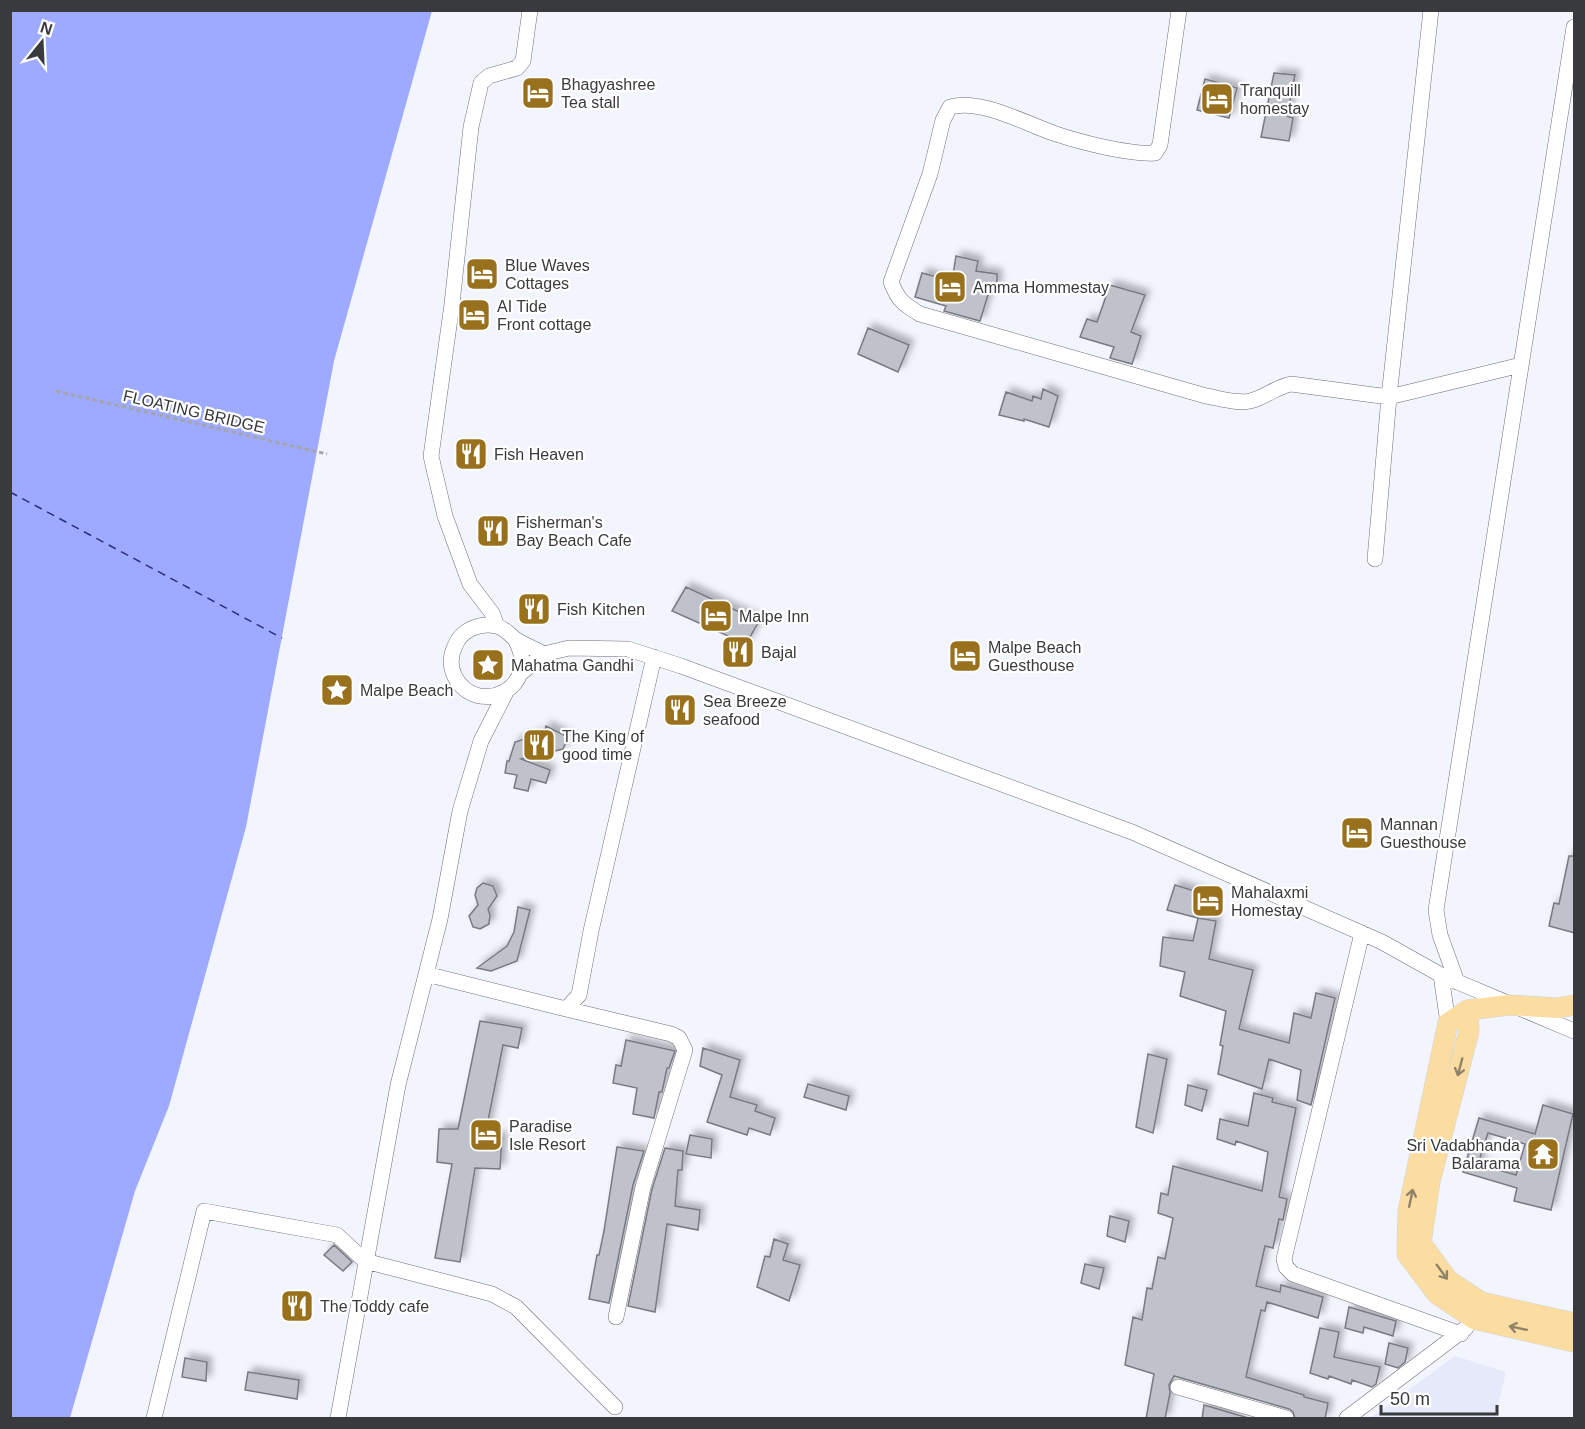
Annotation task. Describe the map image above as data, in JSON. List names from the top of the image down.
{
  "streets": {
    "path": ["FLOATING BRIDGE"]
  },
  "places": {
    "hotel": [
      "Bhagyashree Tea stall",
      "Tranquill homestay",
      "Blue Waves Cottages",
      "Amma Hommestay",
      "AI Tide Front cottage",
      "Malpe Inn",
      "Malpe Beach Guesthouse",
      "Mannan Guesthouse",
      "Mahalaxmi Homestay",
      "Paradise Isle Resort"
    ],
    "restaurant": [
      "Fish Heaven",
      "Fisherman's Bay Beach Cafe",
      "Fish Kitchen",
      "Bajal",
      "Sea Breeze seafood",
      "The King of good time",
      "The Toddy cafe"
    ],
    "place": ["Mahatma Gandhi", "Malpe Beach"],
    "temple": ["Sri Vadabhanda Balarama"]
  },
  "scale_bar": "50 m",
  "north": "top"
}
